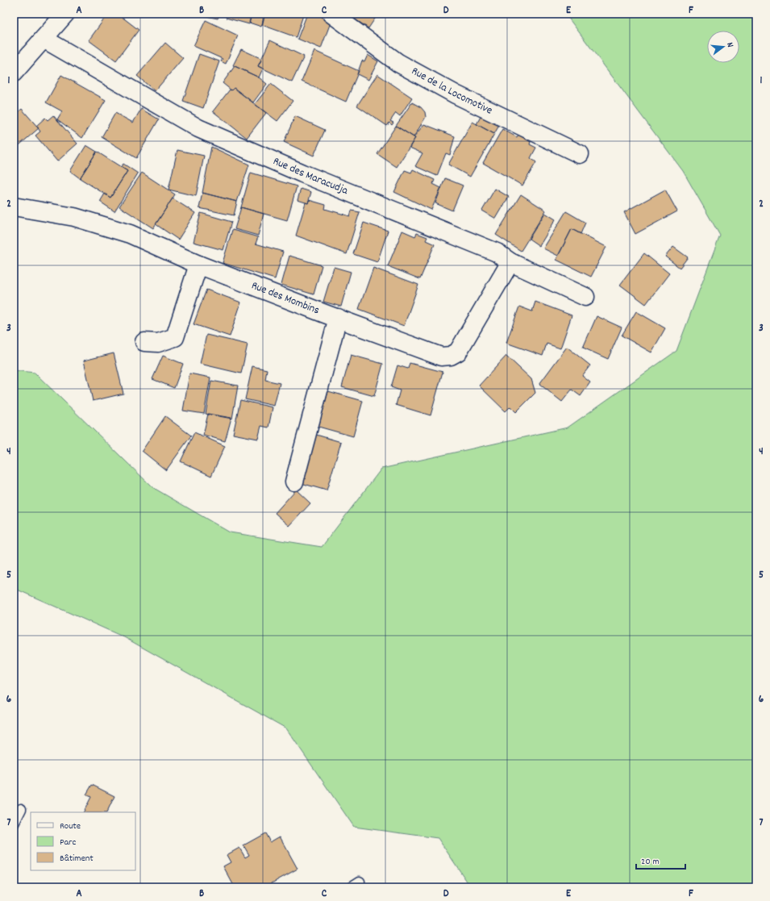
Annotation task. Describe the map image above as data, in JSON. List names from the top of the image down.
{
  "streets": {
    "street": ["Rue de la Locomotive", "Rue des Maracudja", "Rue des Mombins"]
  },
  "crossings": [
    ["Rue des Maracudja", "Rue des Mombins"]
  ],
  "legend": ["Route", "Parc", "Bâtiment"],
  "scale_bar": "20 m",
  "north": "right",
  "grid": {
    "columns": [
      "A",
      "B",
      "C",
      "D",
      "E",
      "F"
    ],
    "rows": [
      "1",
      "2",
      "3",
      "4",
      "5",
      "6",
      "7"
    ]
  }
}
